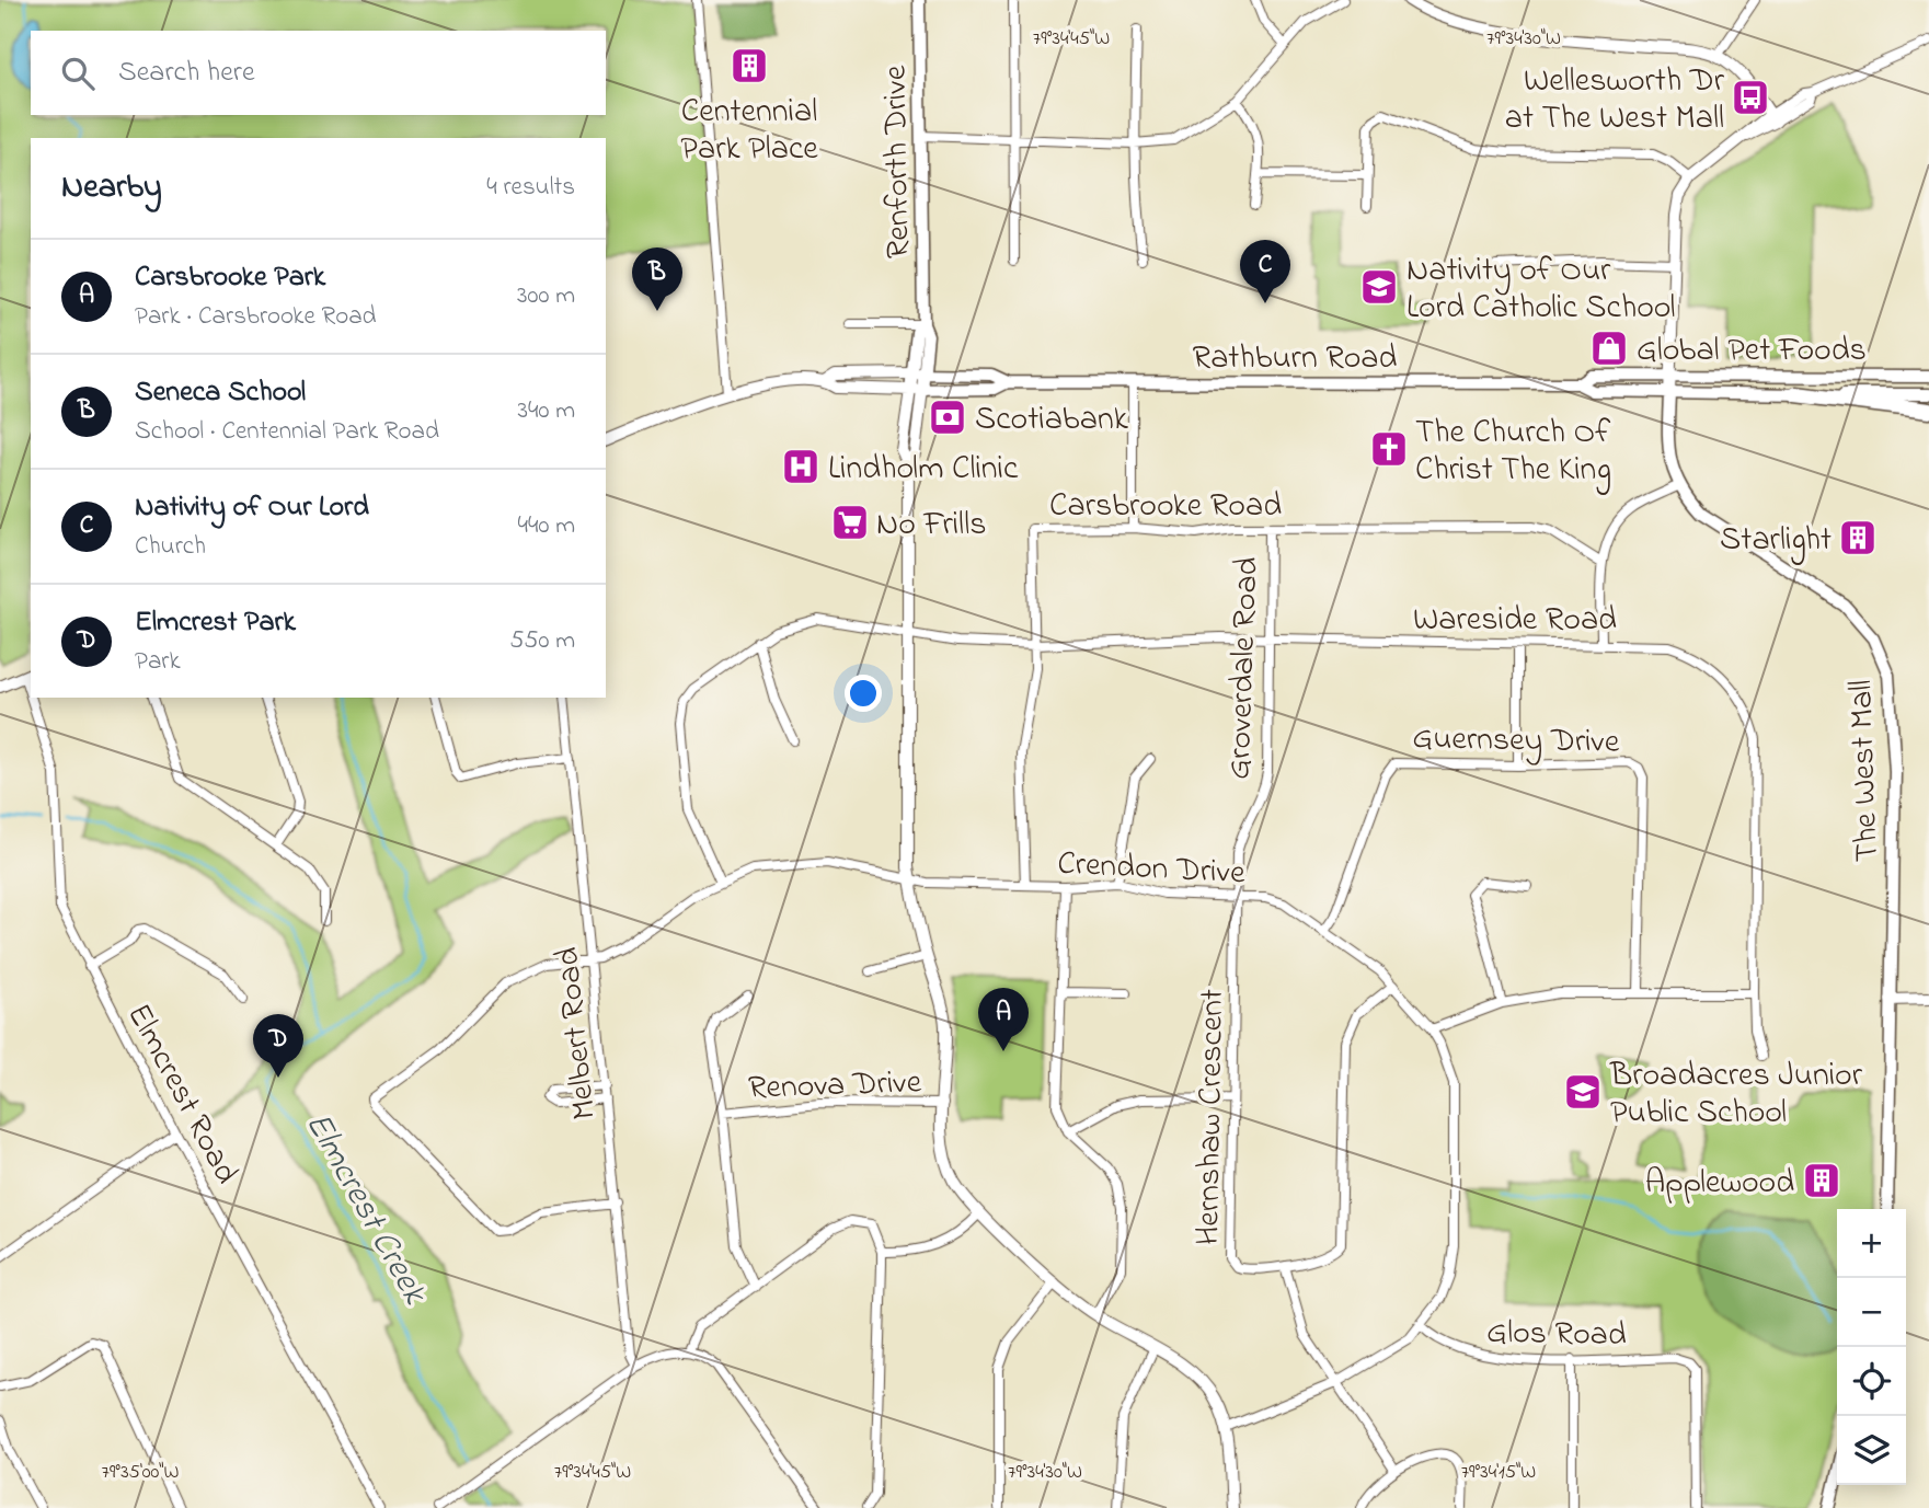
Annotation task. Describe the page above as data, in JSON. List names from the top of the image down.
{
  "streets": {
    "main road": ["Renforth Drive", "Rathburn Road", "The West Mall"],
    "street": [
      "Carsbrooke Road",
      "Wareside Road",
      "Groverdale Road",
      "Guernsey Drive",
      "Crendon Drive",
      "Melbert Road",
      "Renova Drive",
      "Elmcrest Road",
      "Hernshaw Crescent",
      "Glos Road"
    ]
  },
  "crossings": [
    ["Renforth Drive", "Rathburn Road"],
    ["Renforth Drive", "Wareside Road"],
    ["Renforth Drive", "Crendon Drive"],
    ["Renforth Drive", "Renova Drive"],
    ["Rathburn Road", "The West Mall"],
    ["Carsbrooke Road", "Wareside Road"],
    ["Carsbrooke Road", "Groverdale Road"],
    ["Carsbrooke Road", "Crendon Drive"],
    ["Wareside Road", "Groverdale Road"],
    ["Wareside Road", "Crendon Drive"],
    ["Groverdale Road", "Crendon Drive"],
    ["Groverdale Road", "Hernshaw Crescent"],
    ["Guernsey Drive", "Crendon Drive"],
    ["Crendon Drive", "Melbert Road"],
    ["Crendon Drive", "Hernshaw Crescent"],
    ["Crendon Drive", "Glos Road"]
  ],
  "water": ["Elmcrest Creek"],
  "places": {
    "building": ["Centennial Park Place", "Starlight", "Applewood"],
    "bus stop": ["Wellesworth Dr at The West Mall"],
    "school or university": ["Nativity of Our Lord Catholic School", "Broadacres Junior Public School"],
    "shop": ["Global Pet Foods"],
    "bank": ["Scotiabank"],
    "church": ["The Church Of Christ The King"],
    "hospital": ["Lindholm Clinic"],
    "supermarket": ["No Frills"]
  },
  "page": {
    "search": "Search here",
    "heading": ["Nearby", "4 results"],
    "list": [
      {
        "mark": "A",
        "name": "Carsbrooke Park",
        "note": "Park · Carsbrooke Road",
        "value": "300 m"
      },
      {
        "mark": "B",
        "name": "Seneca School",
        "note": "School · Centennial Park Road",
        "value": "340 m"
      },
      {
        "mark": "C",
        "name": "Nativity of Our Lord",
        "note": "Church",
        "value": "440 m"
      },
      {
        "mark": "D",
        "name": "Elmcrest Park",
        "note": "Park",
        "value": "550 m"
      }
    ],
    "pins": [
      "C",
      "B",
      "A",
      "D"
    ],
    "map_buttons": ["+", "−"]
  },
  "coordinates": [
    "79°34'45\"W",
    "79°34'30\"W",
    "79°35'00\"W",
    "79°34'15\"W"
  ]
}
